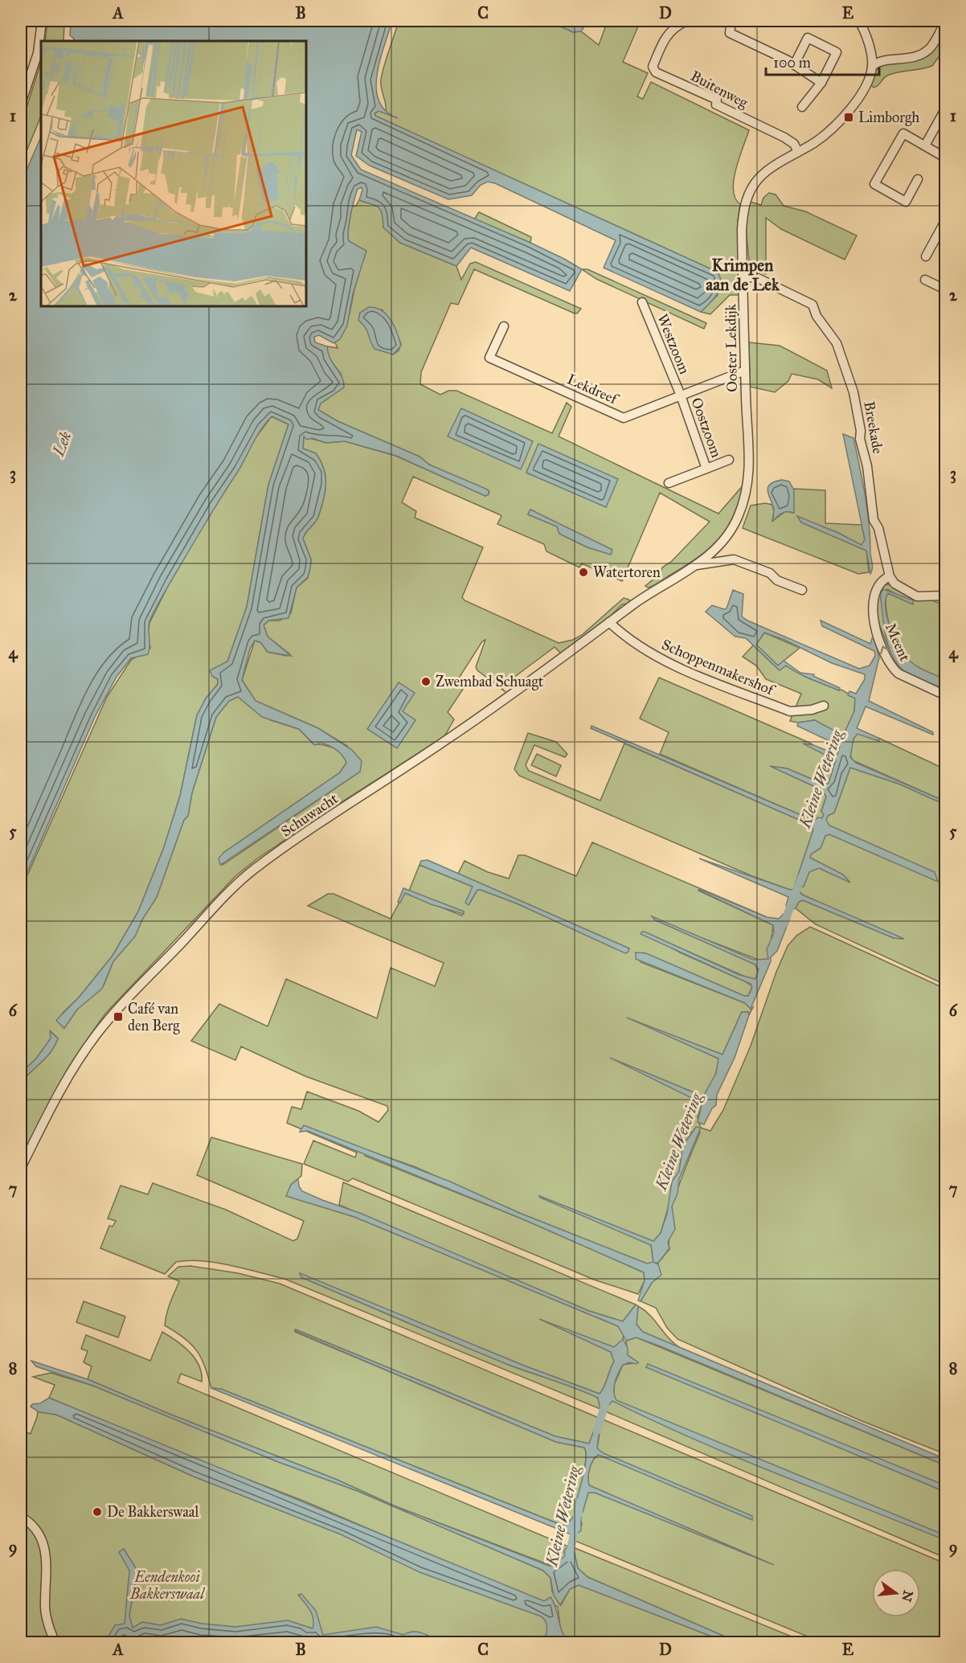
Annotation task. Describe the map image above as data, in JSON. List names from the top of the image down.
{
  "streets": {
    "street": [
      "Buitenweg",
      "Westzoom",
      "Ooster Lekdijk",
      "Lekdreef",
      "Oostzoom",
      "Breekade",
      "Meent",
      "Schoppenmakershof",
      "Schuwacht"
    ]
  },
  "crossings": [
    ["Buitenweg", "Ooster Lekdijk"],
    ["Westzoom", "Lekdreef"],
    ["Westzoom", "Oostzoom"],
    ["Ooster Lekdijk", "Lekdreef"],
    ["Ooster Lekdijk", "Breekade"],
    ["Ooster Lekdijk", "Schuwacht"],
    ["Lekdreef", "Oostzoom"],
    ["Breekade", "Meent"],
    ["Schoppenmakershof", "Schuwacht"]
  ],
  "one_way": ["Meent"],
  "districts": ["Krimpen aan de Lek"],
  "water": ["Lek", "Kleine Wetering"],
  "parks": ["Eendenkooi Bakkerswaal"],
  "places": {
    "transit": ["Limborgh", "Café van den Berg"],
    "other": ["Watertoren", "Zwembad Schuagt", "De Bakkerswaal"]
  },
  "scale_bar": "100 m",
  "north": "right",
  "grid": {
    "columns": [
      "A",
      "B",
      "C",
      "D",
      "E"
    ],
    "rows": [
      "1",
      "2",
      "3",
      "4",
      "5",
      "6",
      "7",
      "8",
      "9"
    ]
  }
}
